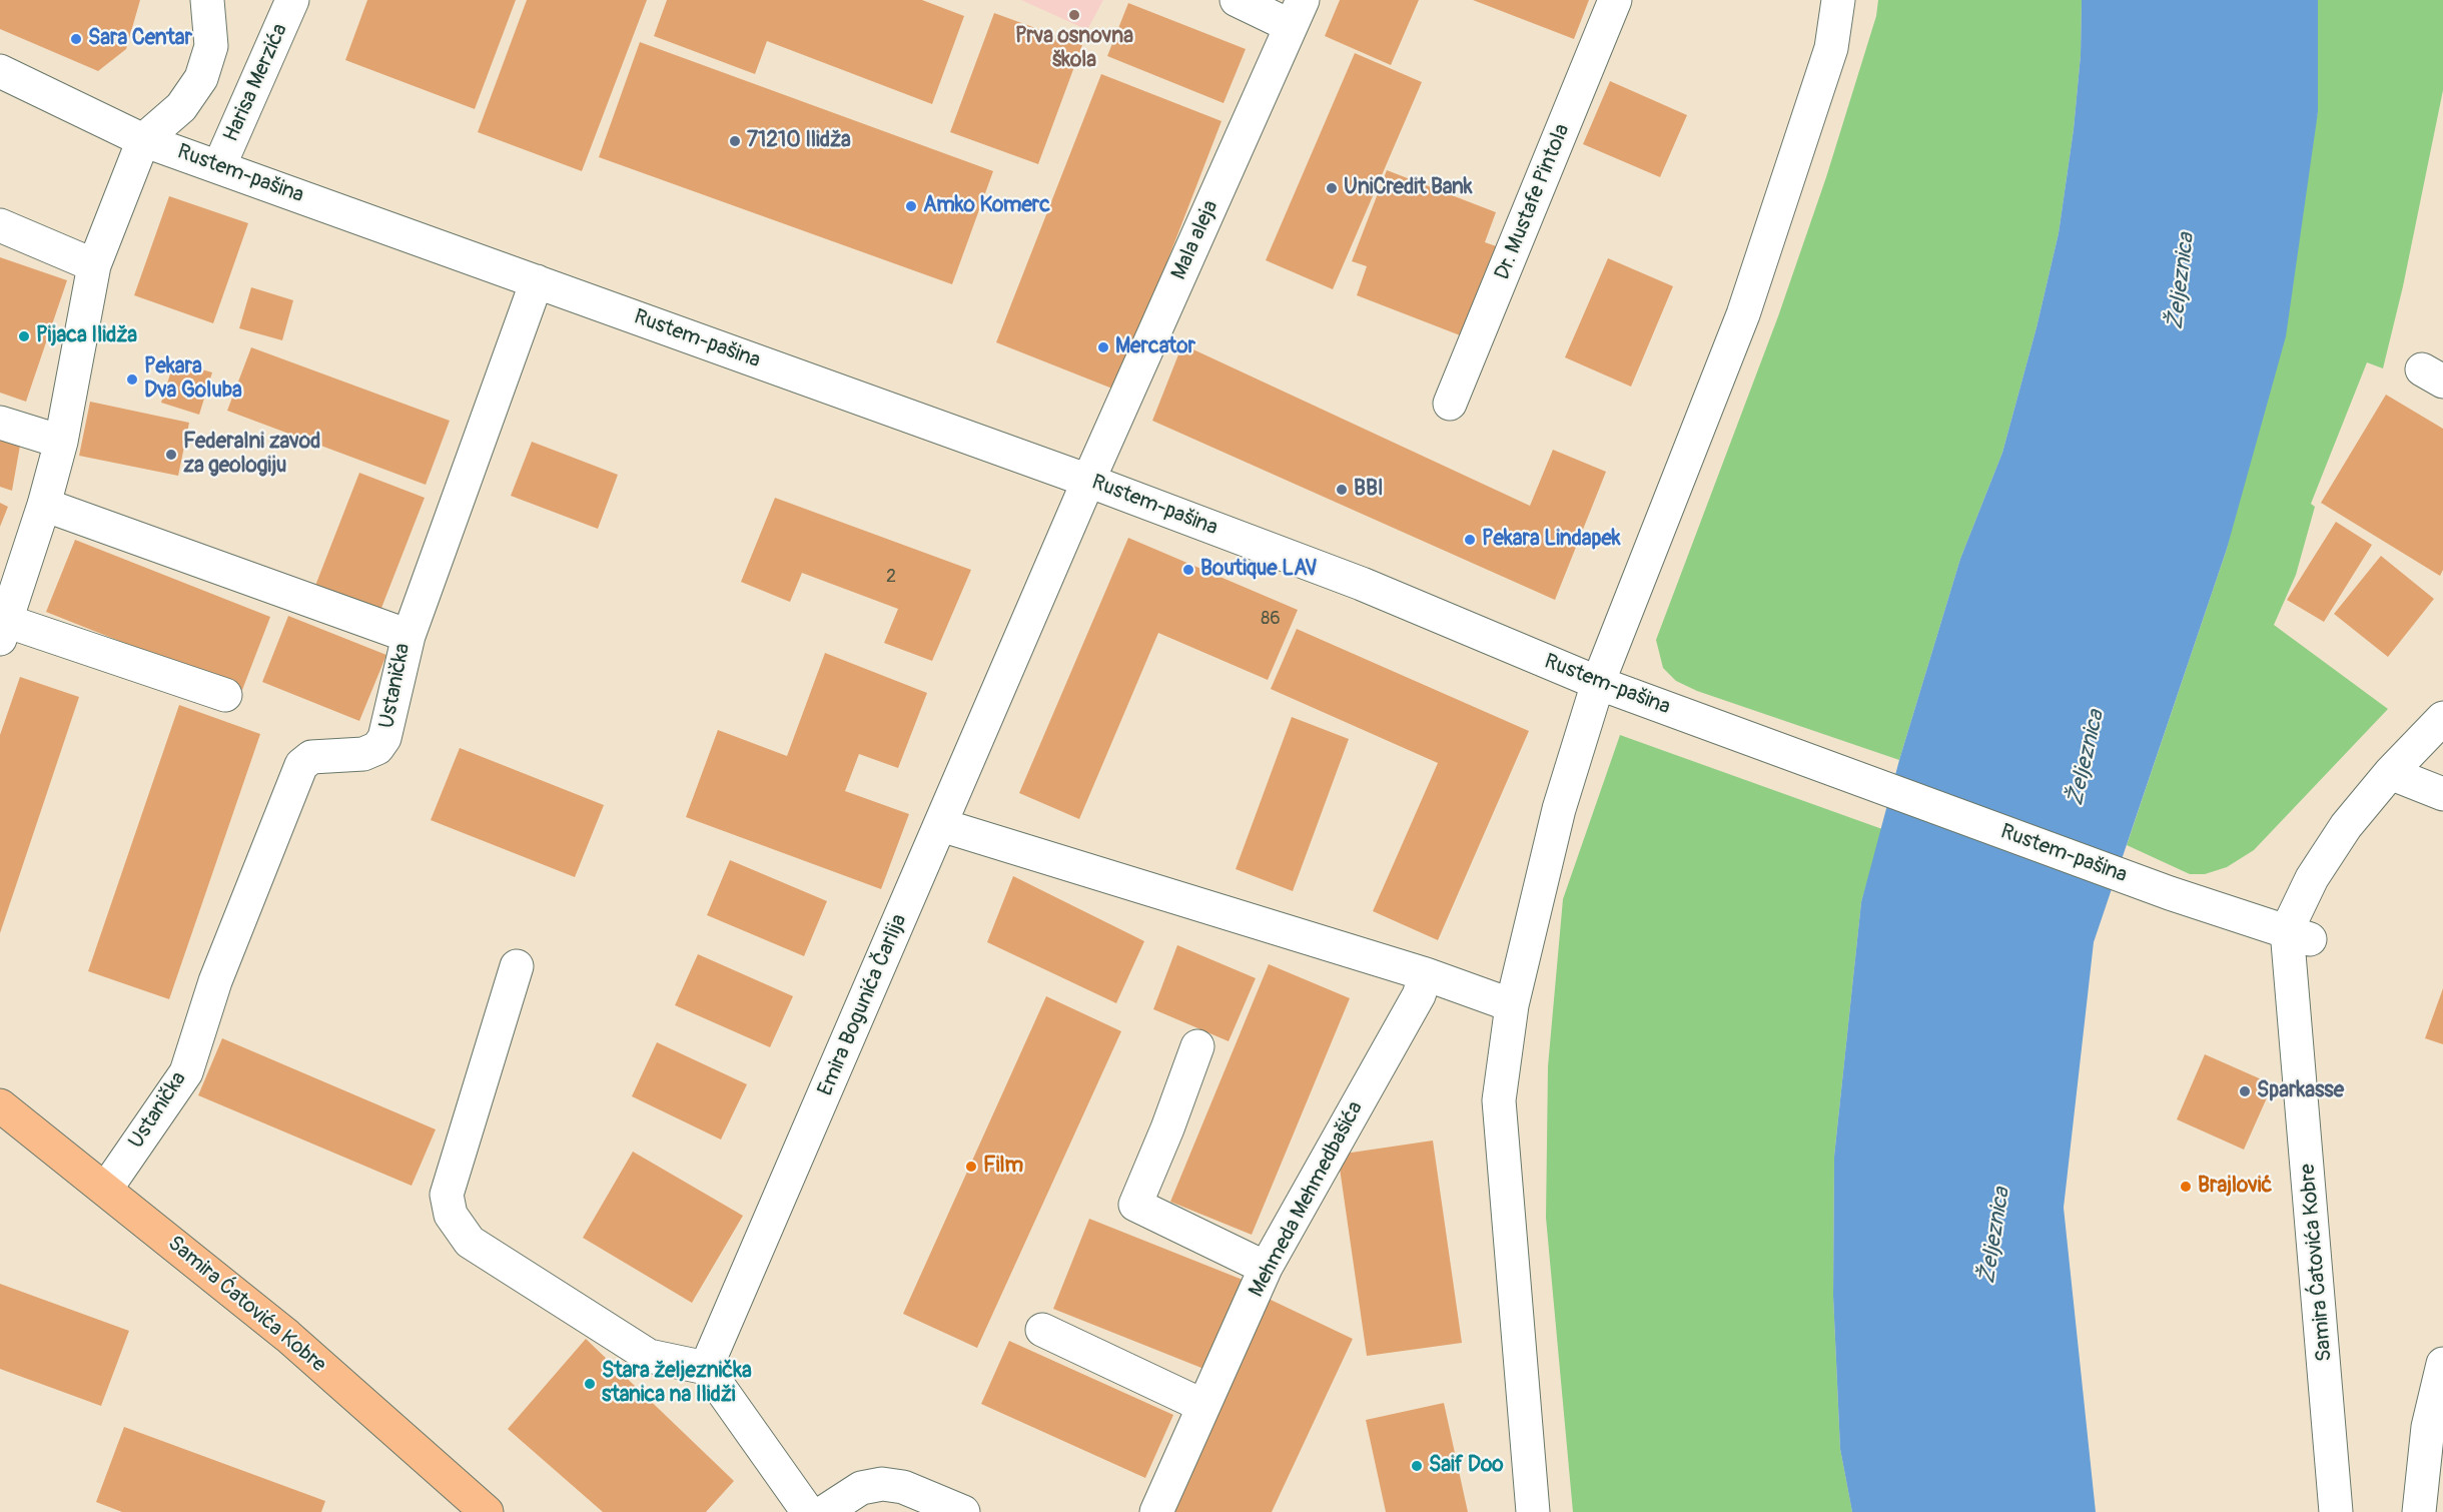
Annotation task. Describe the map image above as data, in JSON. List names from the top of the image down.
{
  "streets": {
    "main road": ["Samira Ćatovića Kobre"],
    "street": [
      "Harisa Merzića",
      "Rustem-pašina",
      "Dr. Mustafe Pintola",
      "Mala aleja",
      "Ustanička",
      "Emira Bogunića Čarlija",
      "Mehmeda Mehmedbašića"
    ]
  },
  "crossings": [
    ["Harisa Merzića", "Rustem-pašina"],
    ["Rustem-pašina", "Mala aleja"],
    ["Rustem-pašina", "Emira Bogunića Čarlija"],
    ["Rustem-pašina", "Samira Ćatovića Kobre"],
    ["Mala aleja", "Emira Bogunića Čarlija"],
    ["Ustanička", "Samira Ćatovića Kobre"]
  ],
  "water": ["Željeznica"],
  "places": [
    "Prva osnovna škola",
    "Sara Centar",
    "71210 Ilidža",
    "UniCredit Bank",
    "Amko Komerc",
    "Pijaca Ilidža",
    "Mercator",
    "Pekara Dva Goluba",
    "Federalni zavod za geologiju",
    "BBI",
    "Pekara Lindapek",
    "Boutique LAV",
    "Sparkasse",
    "Film",
    "Brajlović",
    "Stara željeznička stanica na Ilidži",
    "Saif Doo"
  ],
  "house_numbers": ["2", "86"]
}
